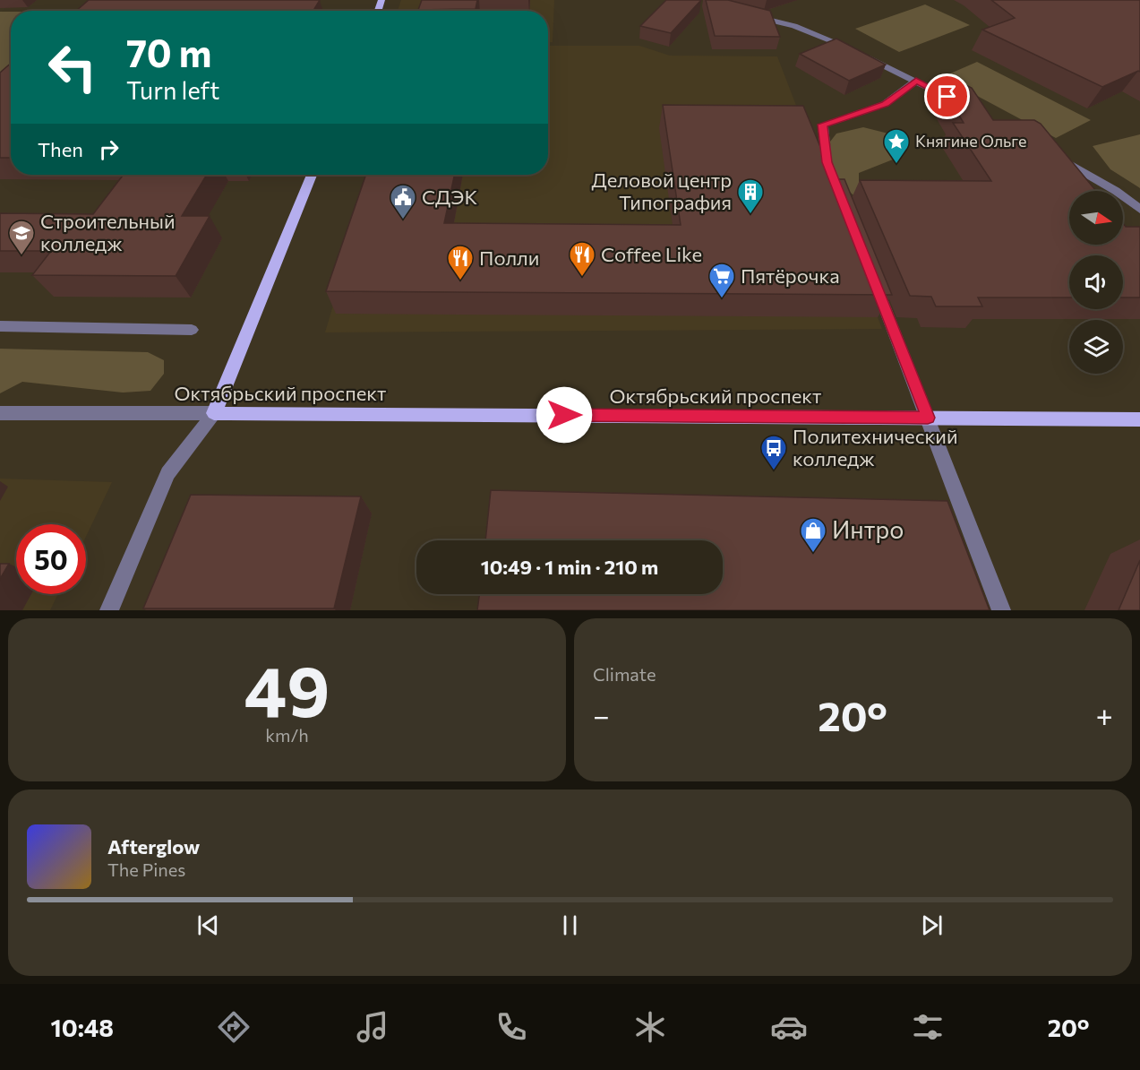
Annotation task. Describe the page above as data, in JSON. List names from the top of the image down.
{
  "streets": {
    "main road": ["Октябрьский проспект"]
  },
  "places": {
    "place": ["Княгине Ольге"],
    "building": ["Деловой центр Типография"],
    "public building": ["СДЭК"],
    "school or university": ["Строительный колледж"],
    "restaurant": ["Coffee Like", "Полли"],
    "supermarket": ["Пятёрочка"],
    "bus stop": ["Политехнический колледж"],
    "shop": ["Интро"]
  },
  "north": "right",
  "page": {
    "turn": ["70 m", "Turn left"],
    "then": "Then",
    "limit": "50",
    "trip": "10:49 · 1 min · 210 m",
    "tile": [
      ["49", "km/h"],
      "Climate"
    ],
    "heat": ["−", "20°", "+"],
    "song": ["Afterglow", "The Pines"],
    "tabs": ["10:48", "20°"]
  }
}
